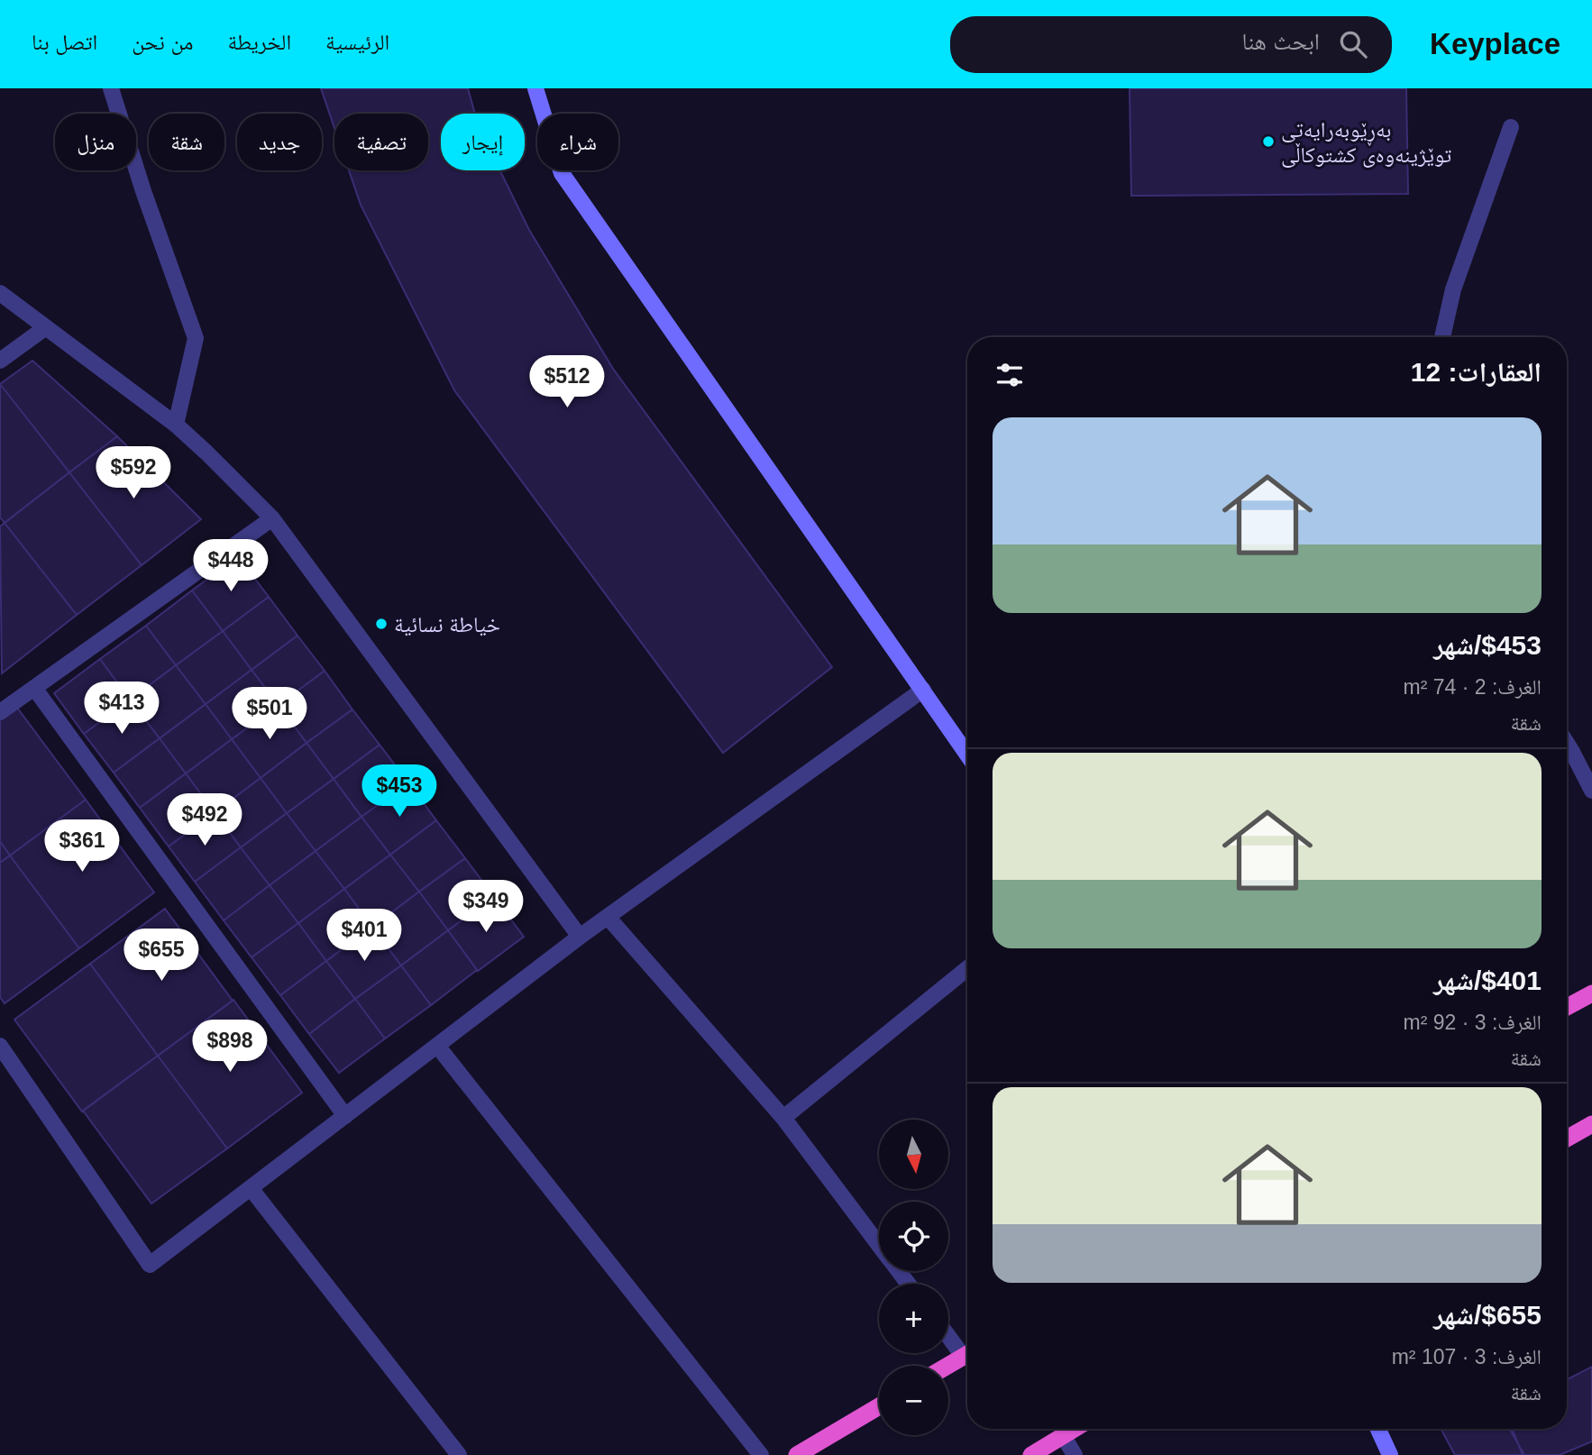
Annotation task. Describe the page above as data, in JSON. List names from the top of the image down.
{
  "places": ["بەڕێوبەرایەتی توێژینەوەی کشتوکاڵی", "خياطة نسائية"],
  "north": "bottom",
  "page": {
    "header": "Keyplace",
    "search": "ابحث هنا",
    "nav": [
      "الرئيسية",
      "الخريطة",
      "من نحن",
      "اتصل بنا"
    ],
    "chip": [
      "شراء",
      "إيجار",
      "تصفية",
      "جديد",
      "شقة",
      "منزل"
    ],
    "heading": "العقارات: 12",
    "price": [
      "$512",
      "$592",
      "$448",
      "$413",
      "$501",
      "$453",
      "$492",
      "$361",
      "$349",
      "$401",
      "$655",
      "$898"
    ],
    "list": [
      {
        "name": "$453/شهر",
        "note": "الغرف: 2 · 74 m² · شقة"
      },
      {
        "name": "$401/شهر",
        "note": "الغرف: 3 · 92 m² · شقة"
      },
      {
        "name": "$655/شهر",
        "note": "الغرف: 3 · 107 m² · شقة"
      }
    ],
    "map_buttons": ["+", "−"]
  }
}
